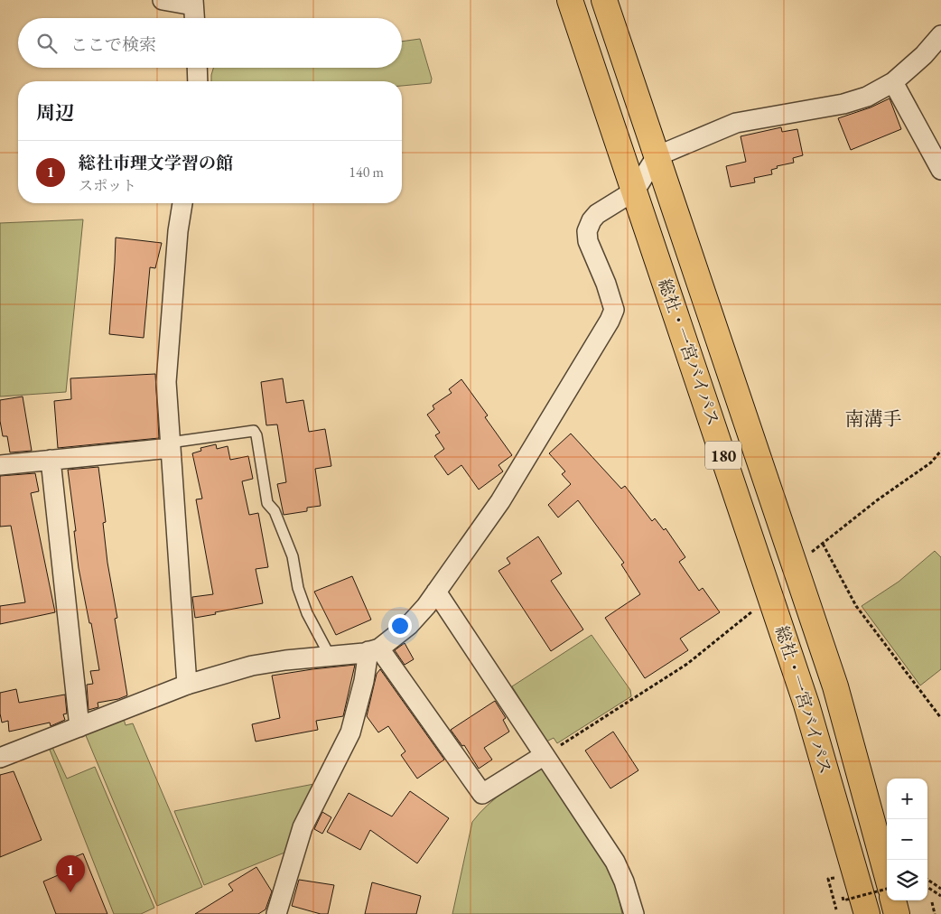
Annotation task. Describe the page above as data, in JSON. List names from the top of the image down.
{
  "streets": {
    "highway": ["総社・一宮バイパス", "180"]
  },
  "districts": ["南溝手"],
  "page": {
    "search": "ここで検索",
    "heading": "周辺",
    "list": [
      {
        "mark": "1",
        "name": "総社市理文学習の館",
        "note": "スポット",
        "value": "140 m"
      }
    ],
    "map_buttons": ["+", "−"],
    "pins": "1"
  }
}
